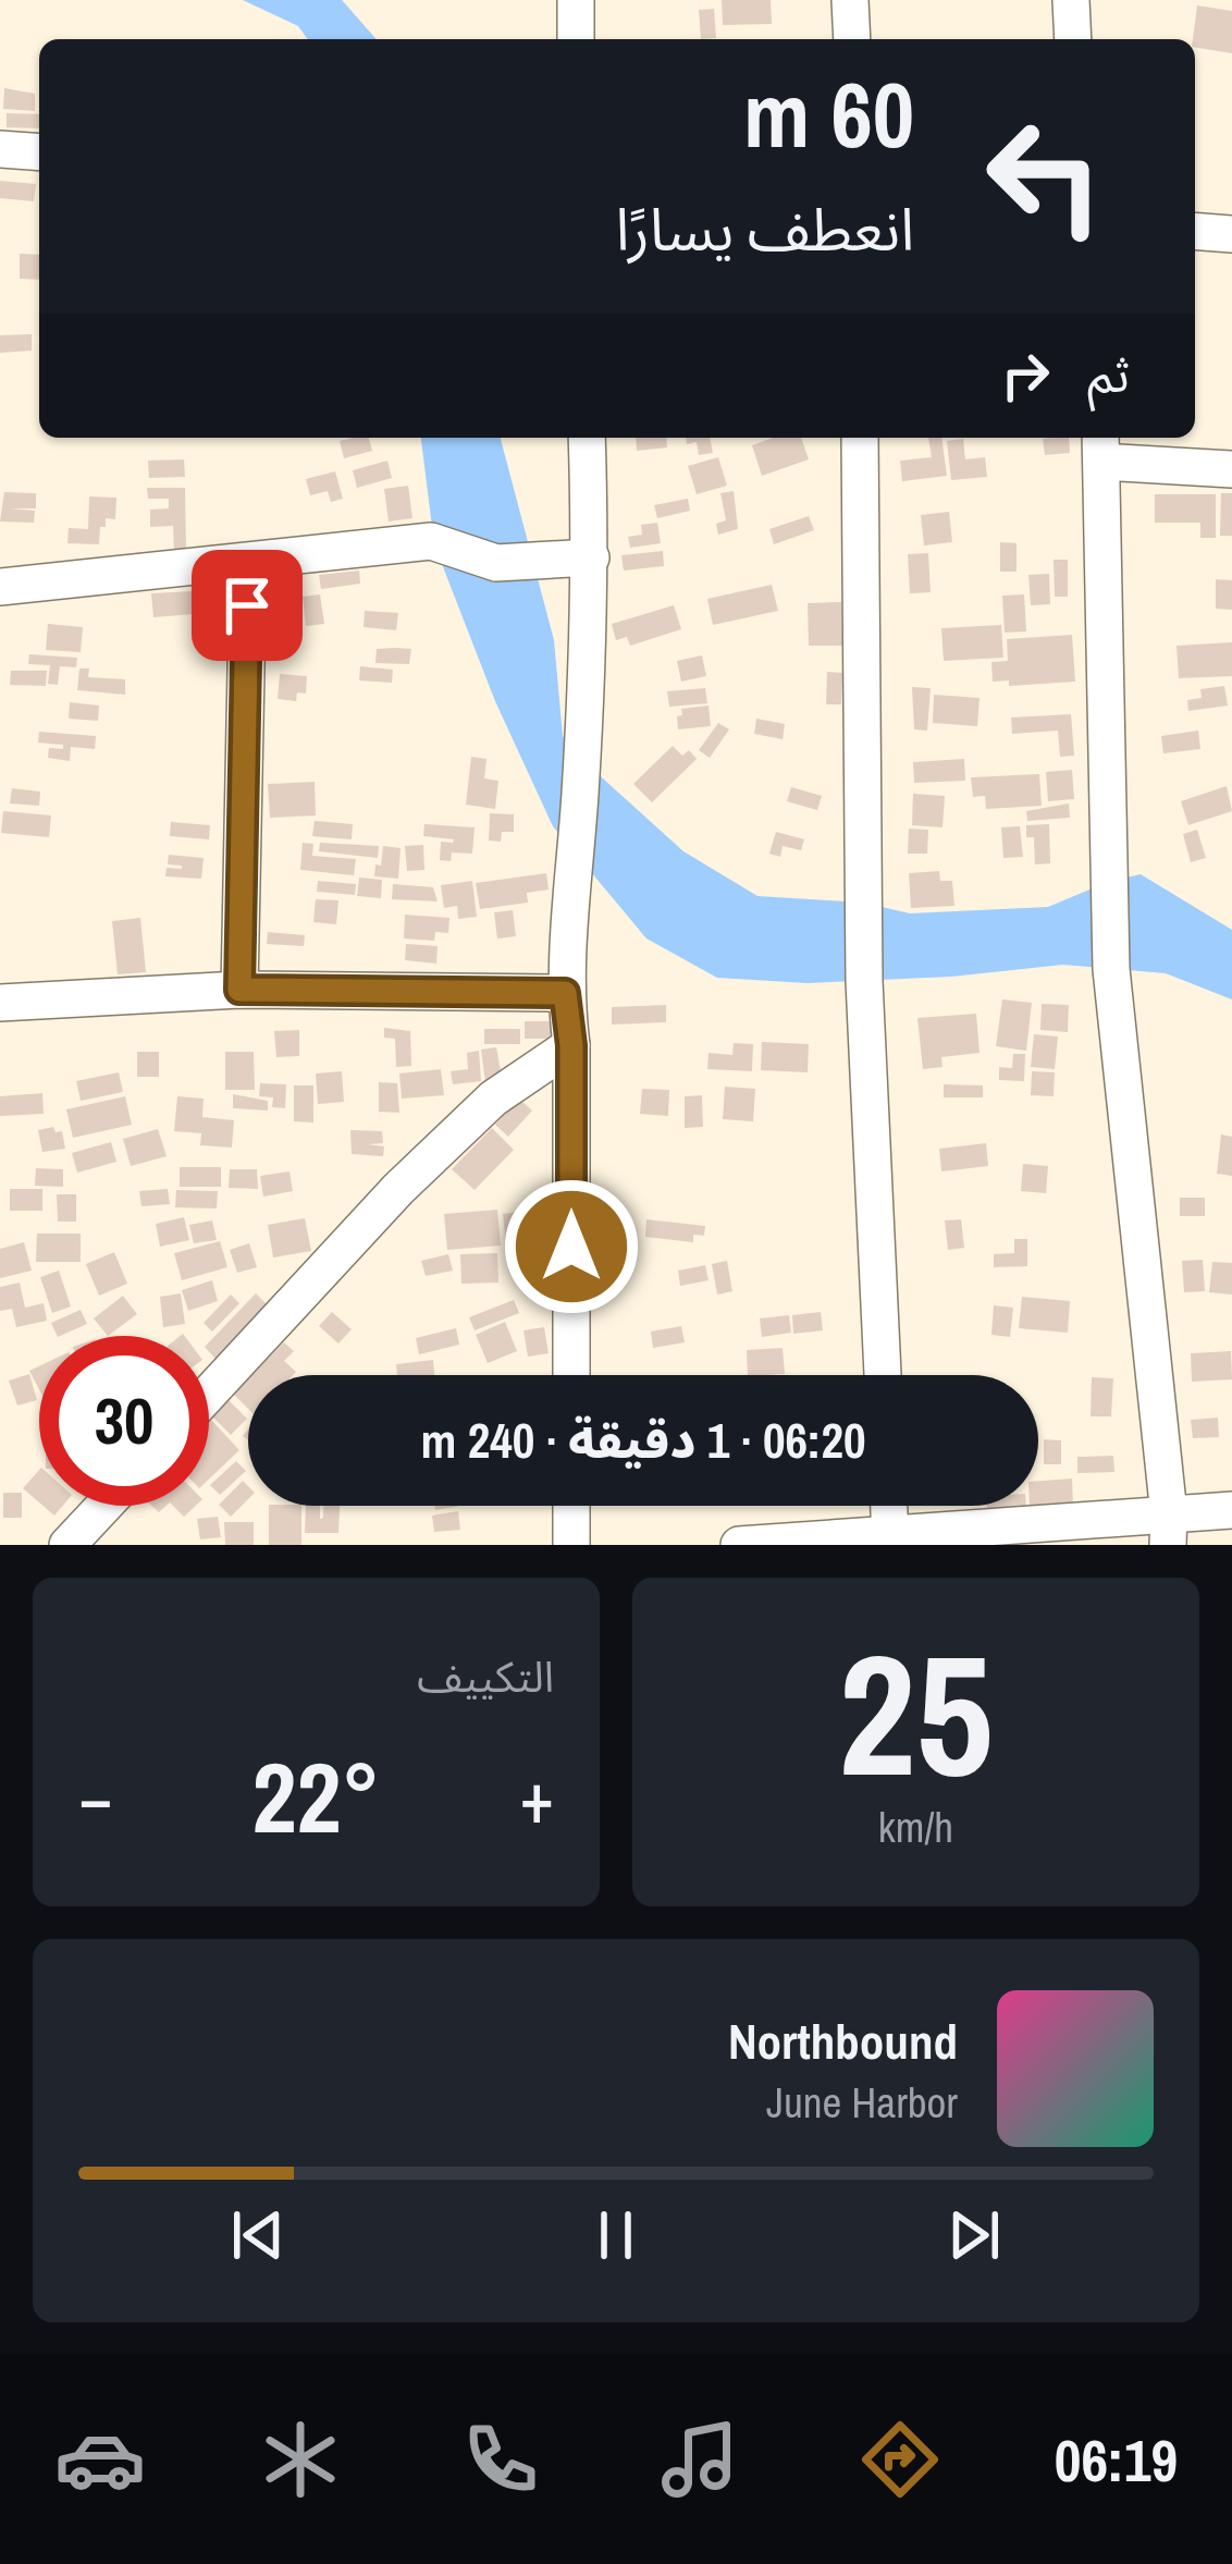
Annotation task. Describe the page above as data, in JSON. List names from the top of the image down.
{
  "page": {
    "turn": ["60 m", "انعطف يسارًا"],
    "then": "ثم",
    "limit": "30",
    "trip": "06:20 · 1 دقيقة · 240 m",
    "tile": [
      ["25", "km/h"],
      "التكييف"
    ],
    "heat": ["−", "22°", "+"],
    "song": ["Northbound", "June Harbor"],
    "tabs": "06:19"
  }
}
